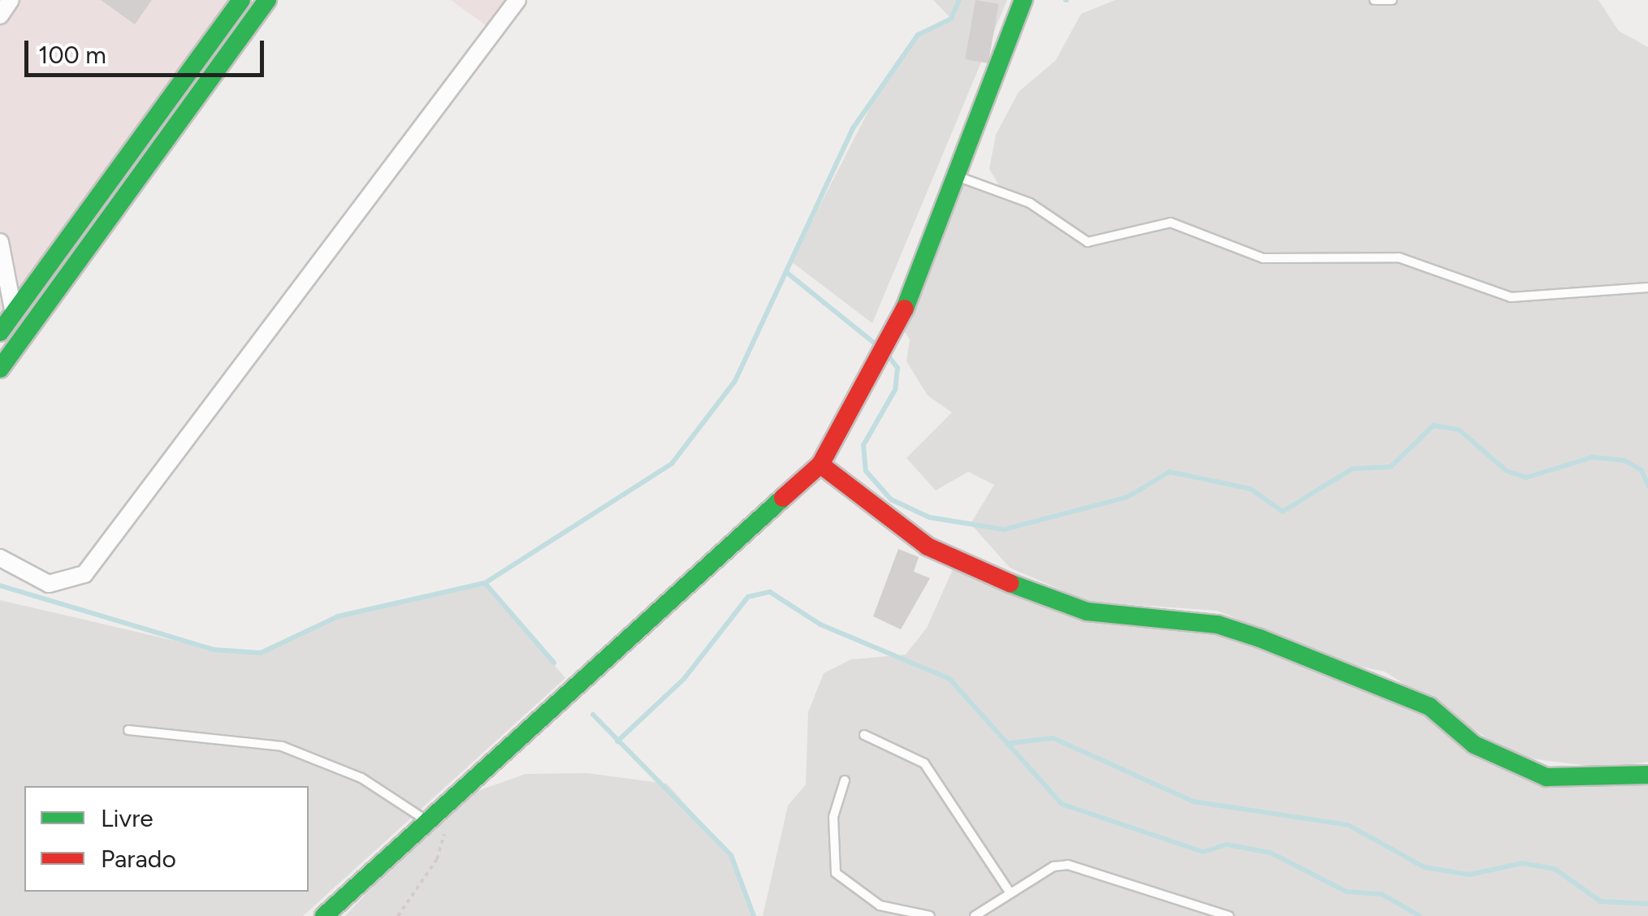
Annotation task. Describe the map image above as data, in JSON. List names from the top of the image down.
{
  "legend": ["Livre", "Parado"],
  "scale_bar": "100 m"
}
